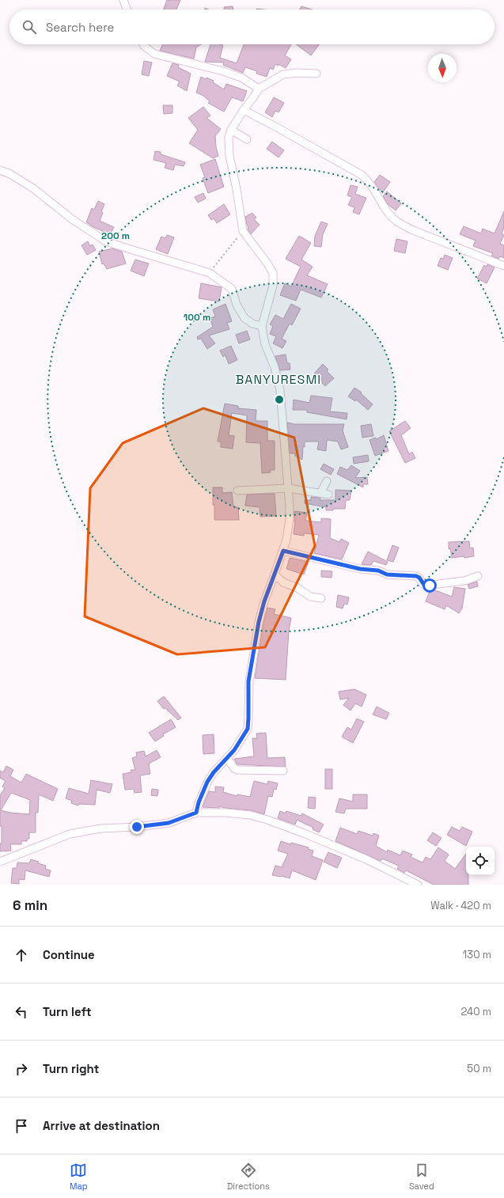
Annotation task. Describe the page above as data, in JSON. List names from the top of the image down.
{
  "districts": ["BANYURESMI"],
  "north": "bottom",
  "page": {
    "search": "Search here",
    "heading": ["6 min", "Walk · 420 m"],
    "list": [
      ["Continue", "130 m"],
      ["Turn left", "240 m"],
      ["Turn right", "50 m"],
      "Arrive at destination"
    ],
    "nav": ["Map", "Directions", "Saved"]
  },
  "rings": ["200 m", "100 m"]
}
